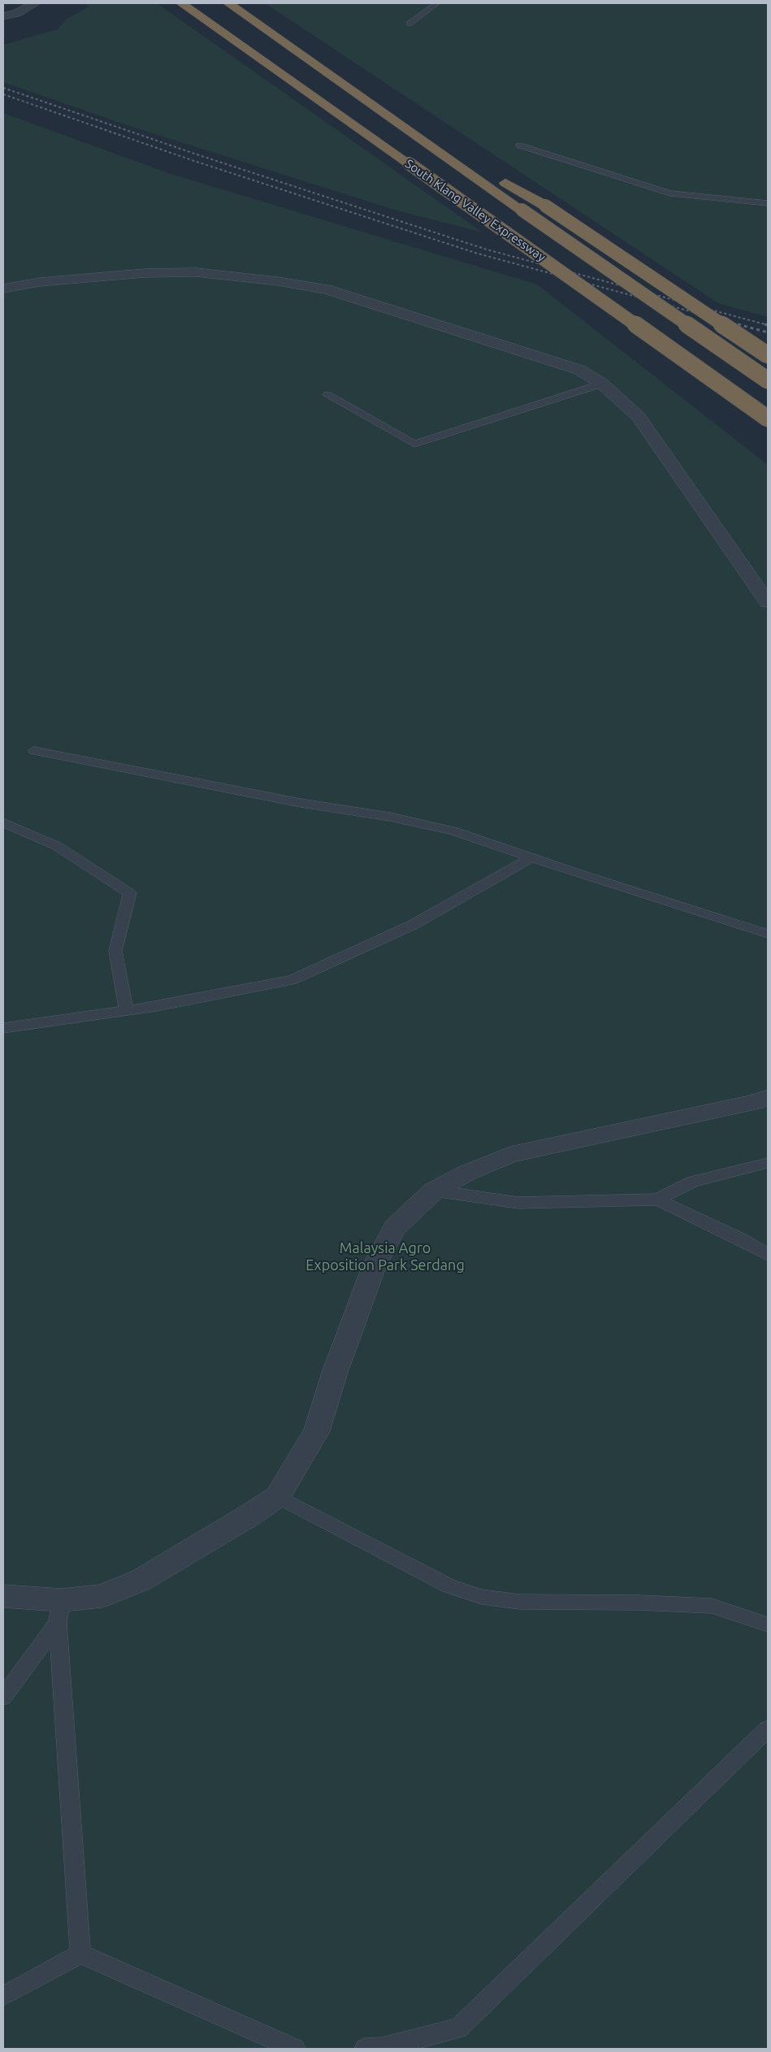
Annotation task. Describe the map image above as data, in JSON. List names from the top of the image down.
{
  "streets": {
    "highway": ["South Klang Valley Expressway"]
  },
  "parks": ["Malaysia Agro Exposition Park Serdang"]
}
